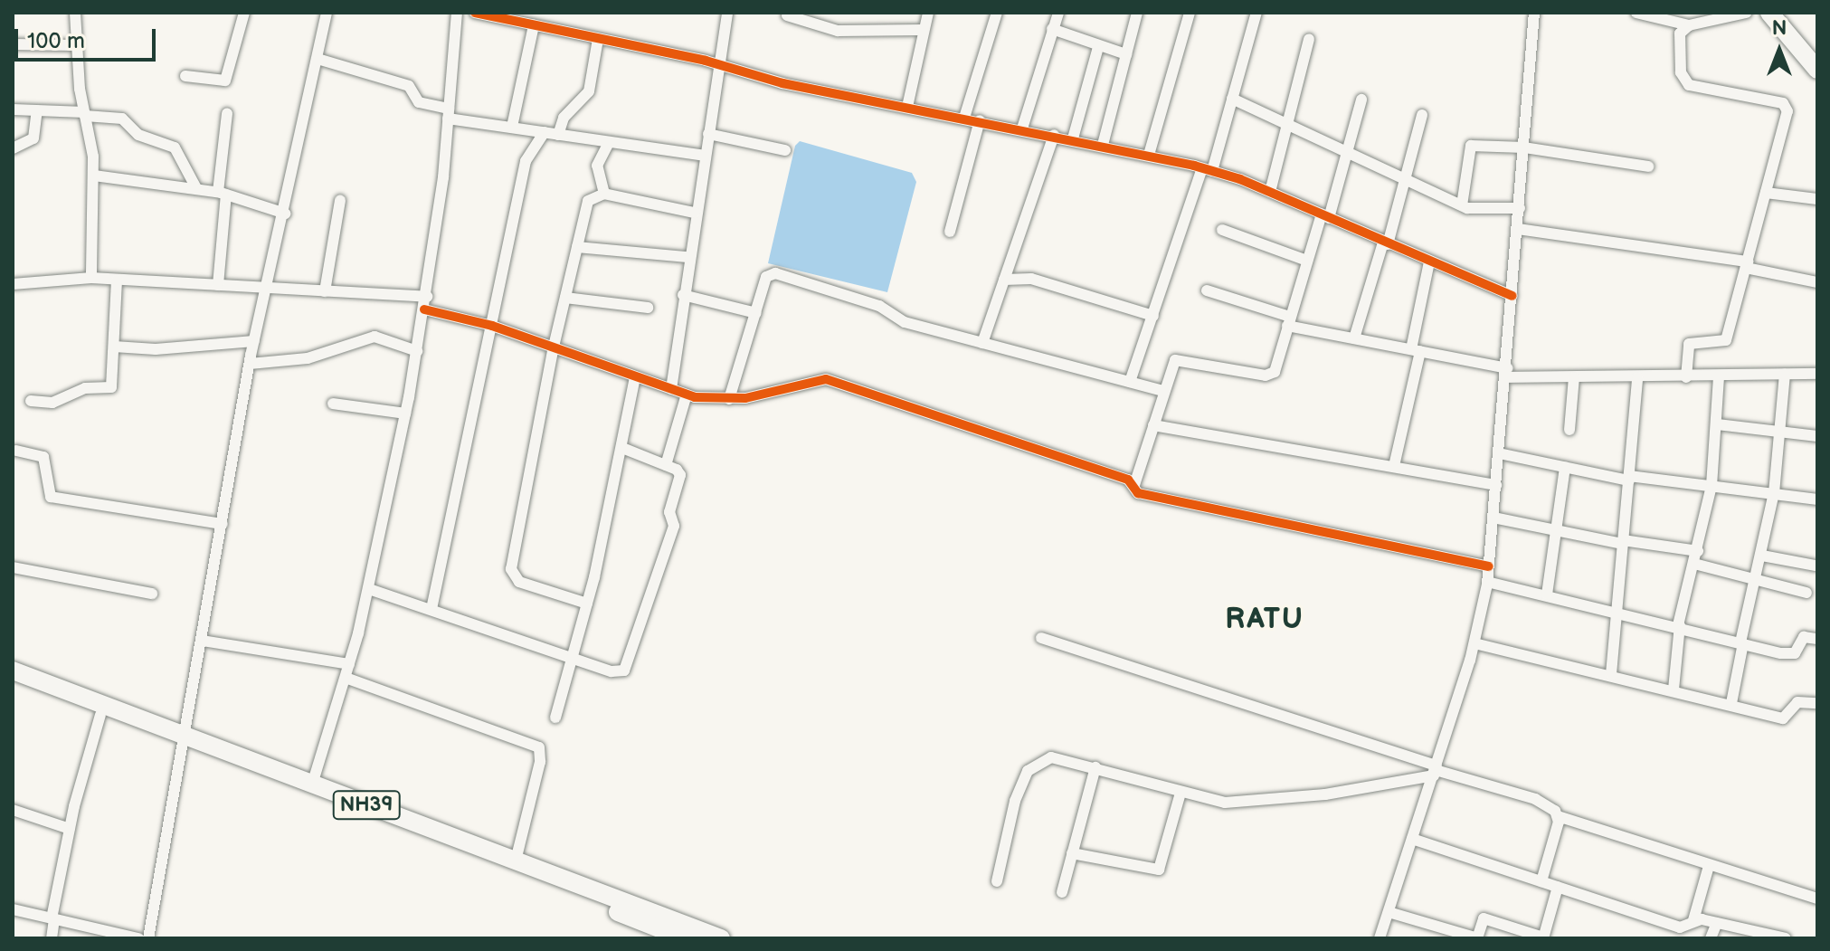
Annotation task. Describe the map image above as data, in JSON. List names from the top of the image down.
{
  "streets": {
    "main road": ["NH39"]
  },
  "districts": ["RATU"],
  "scale_bar": "100 m",
  "north": "top"
}
